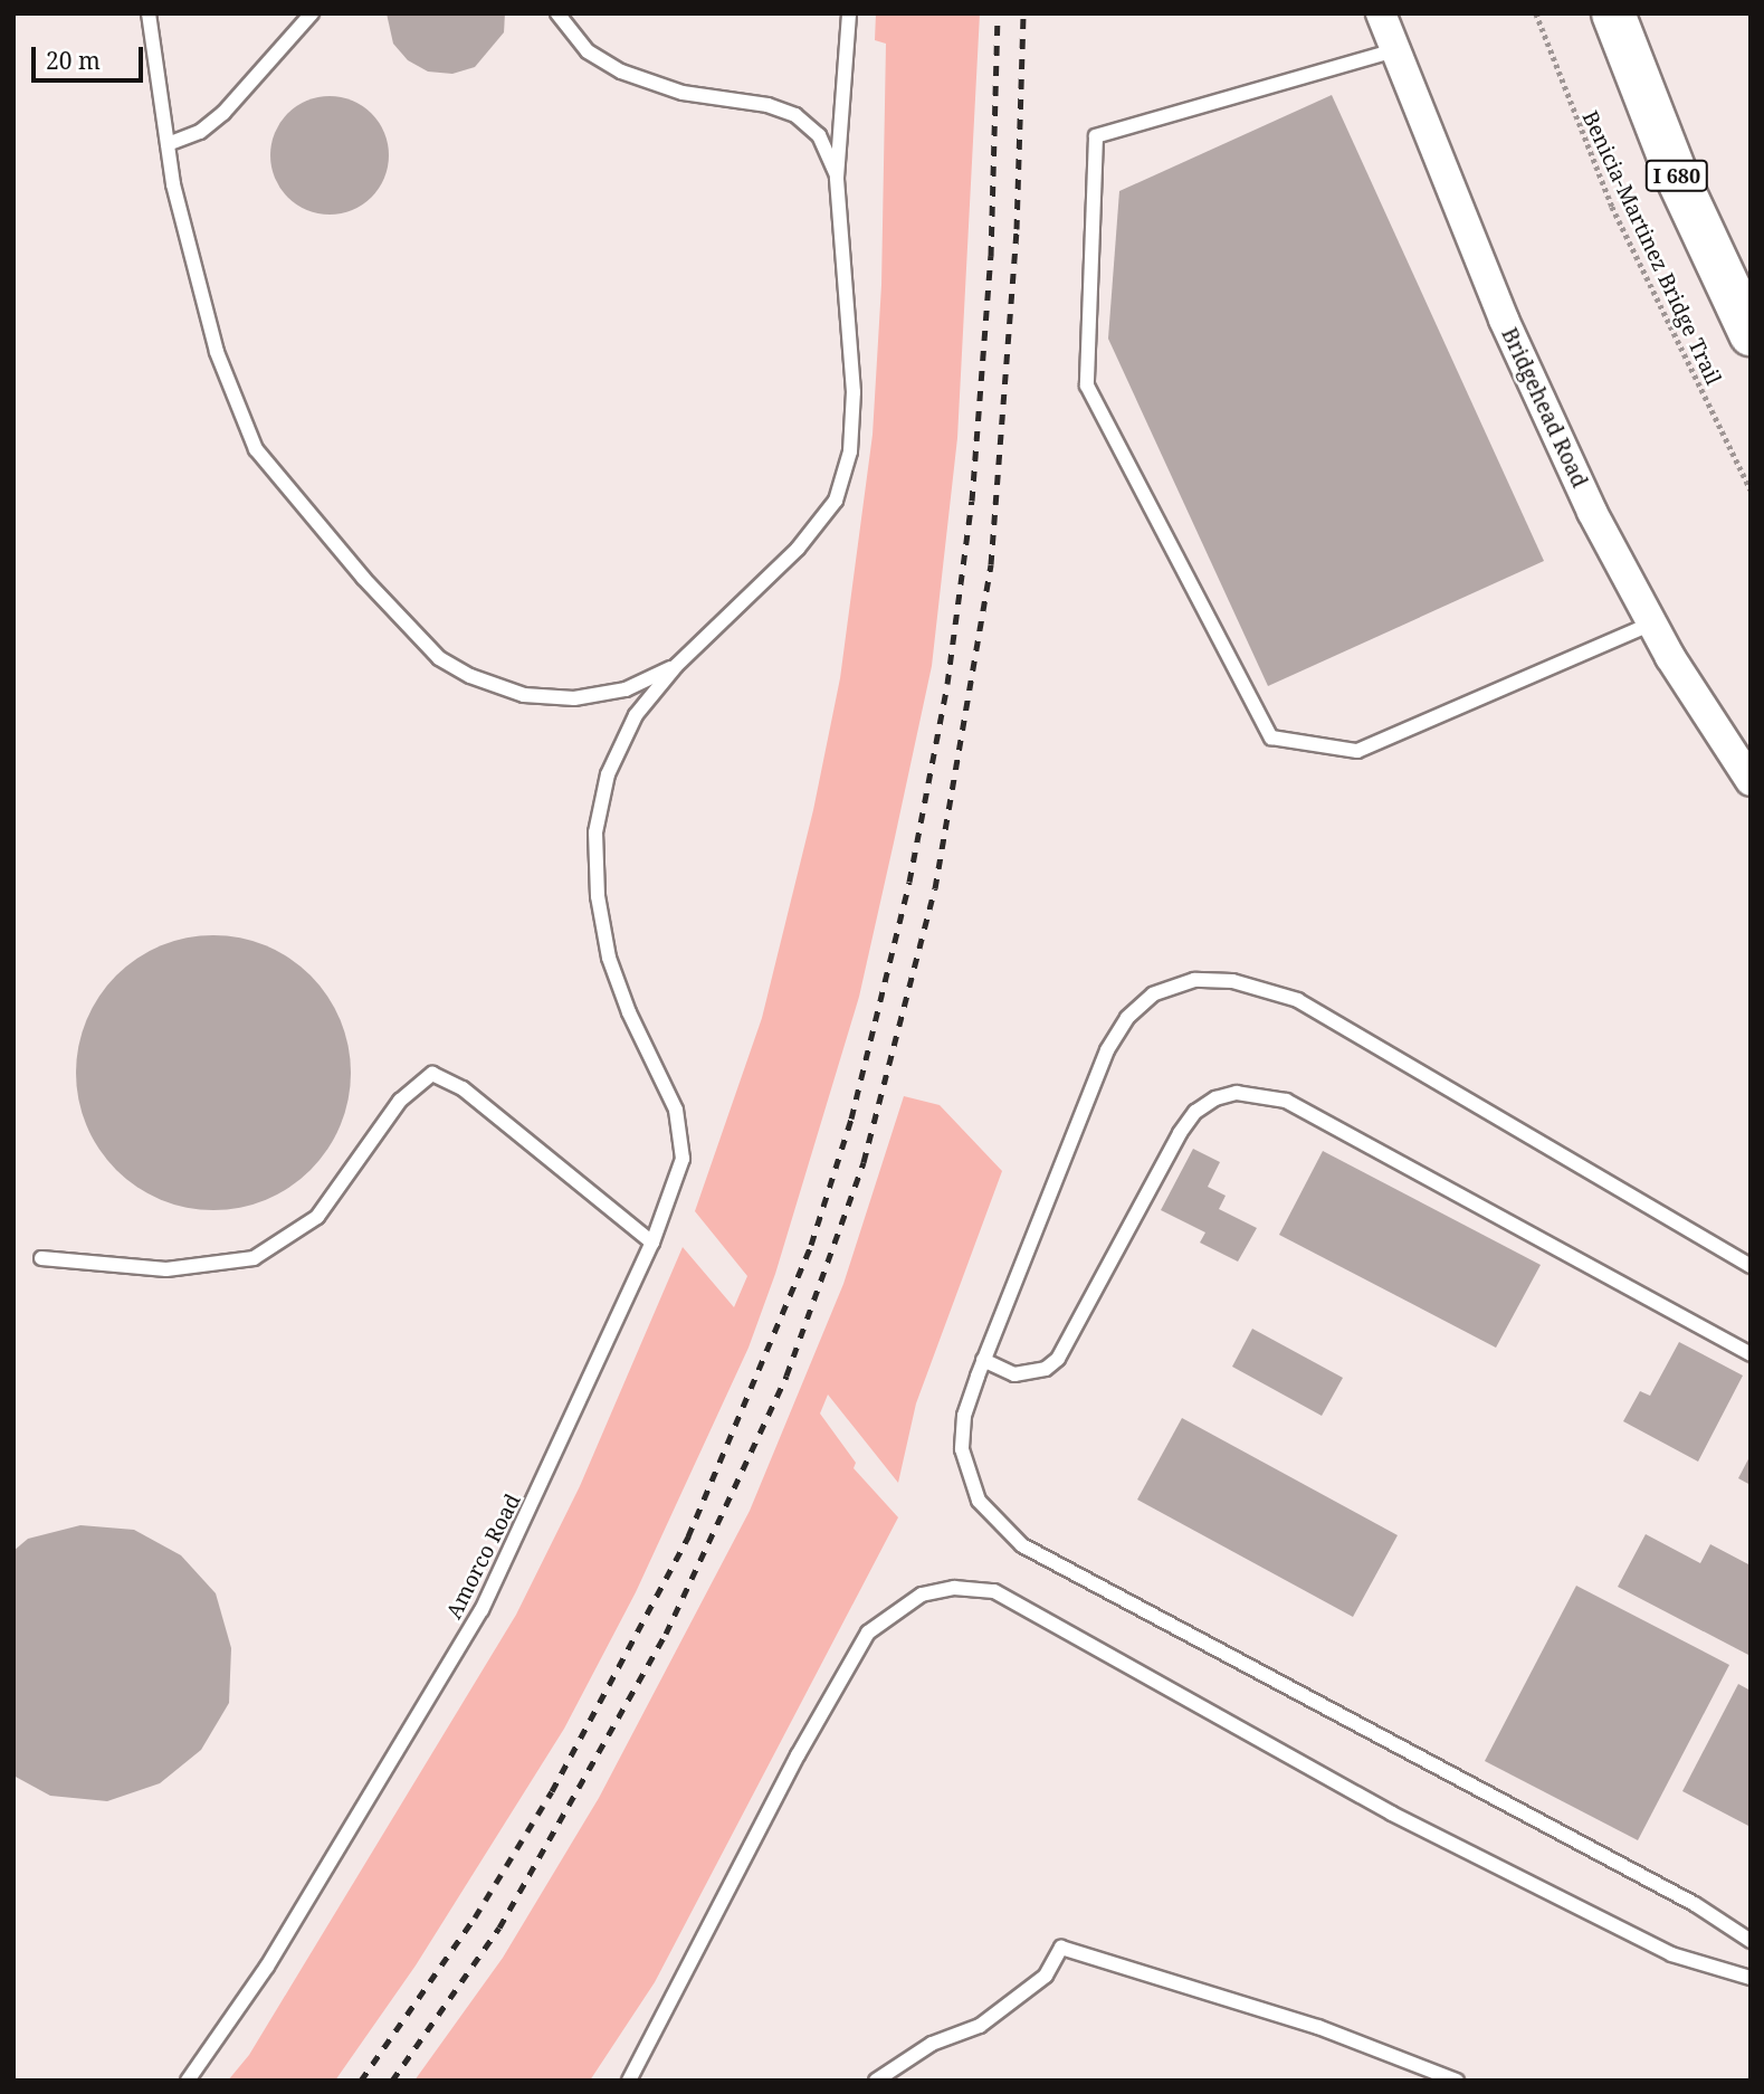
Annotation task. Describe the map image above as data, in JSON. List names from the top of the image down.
{
  "streets": {
    "highway": ["I 680"],
    "street": ["Bridgehead Road"],
    "lane": ["Amorco Road"],
    "path": ["Benicia-Martinez Bridge Trail"]
  },
  "scale_bar": "20 m"
}
